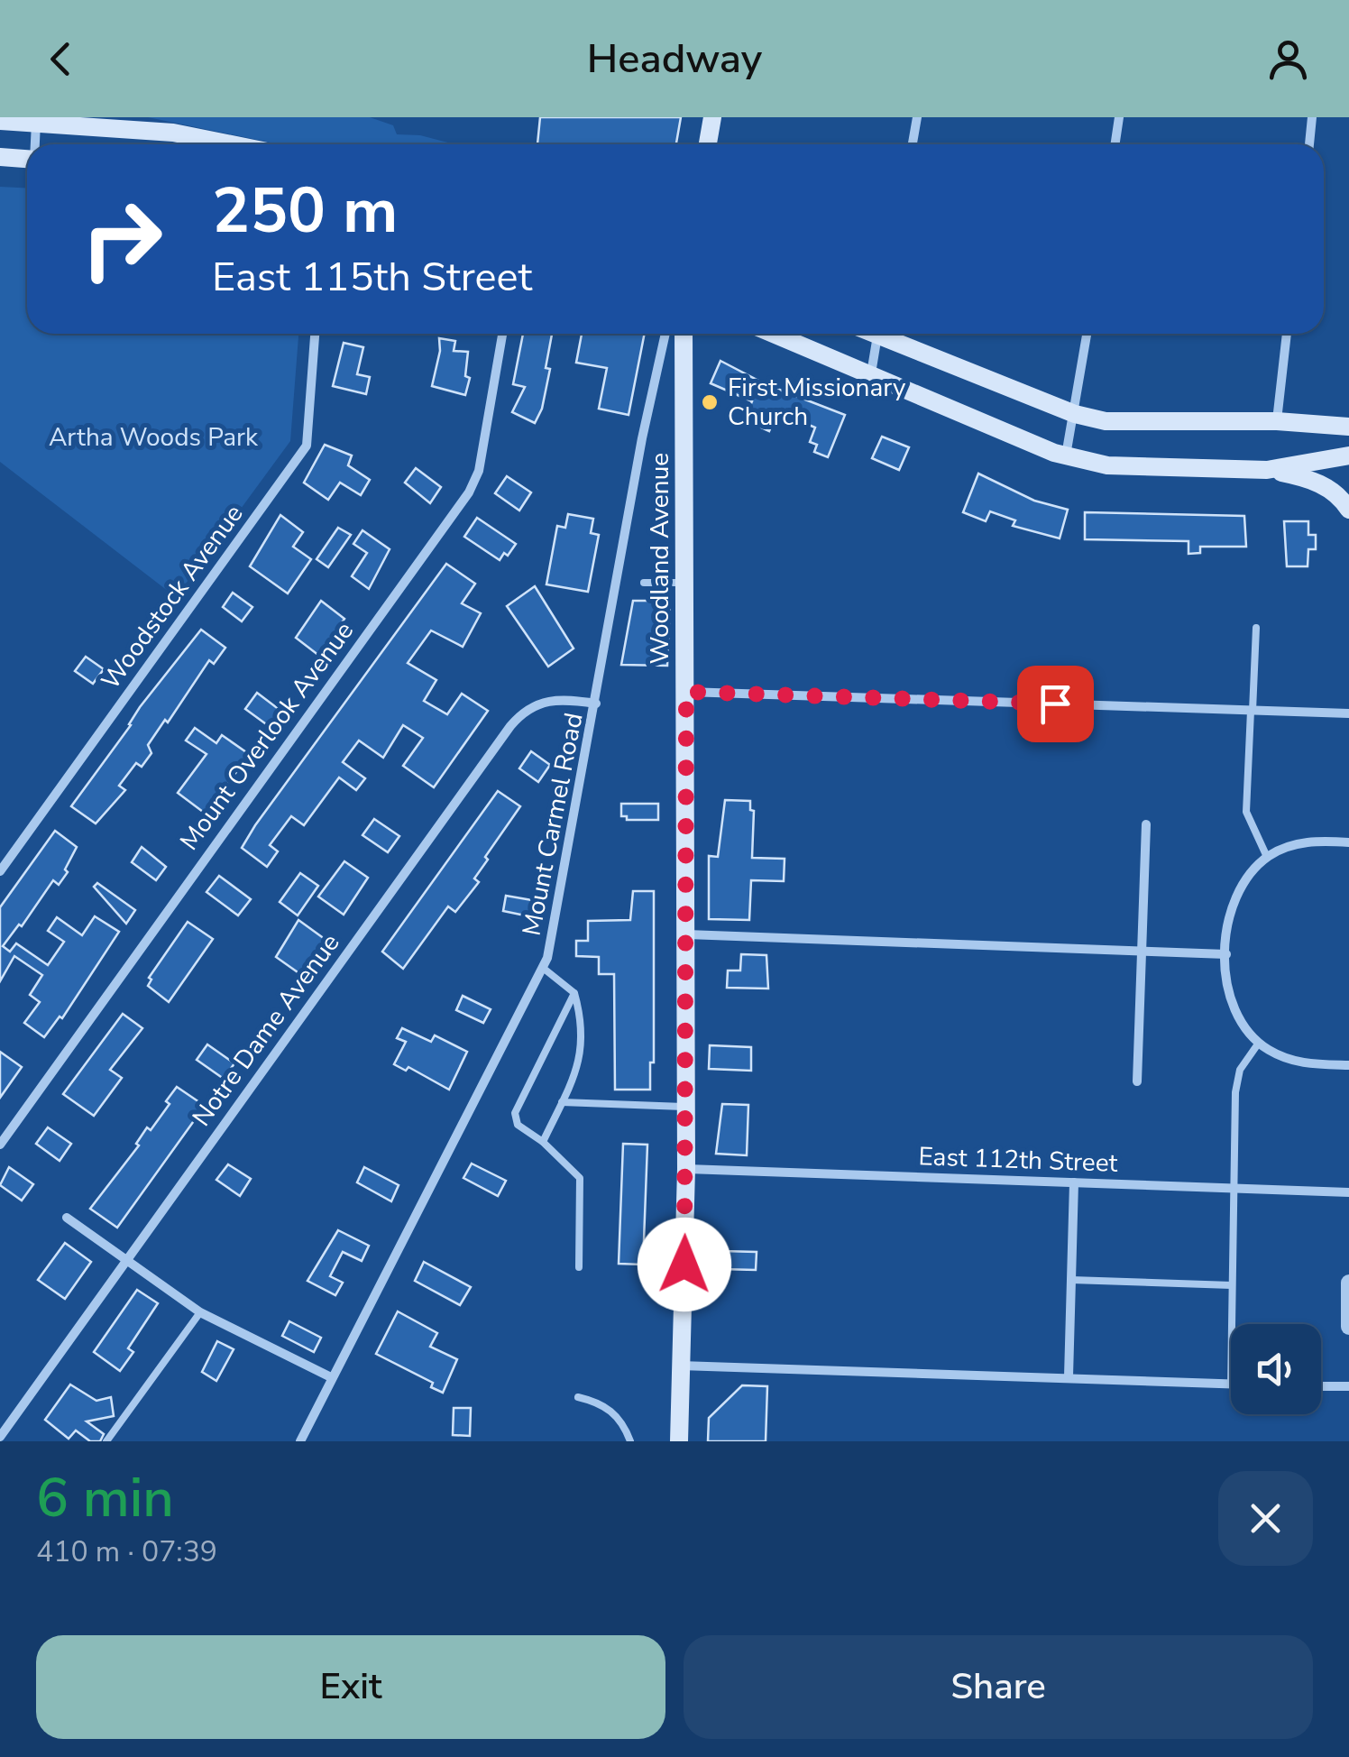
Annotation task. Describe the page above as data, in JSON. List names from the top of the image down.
{
  "streets": {
    "main road": ["Woodland Avenue"],
    "street": [
      "Woodstock Avenue",
      "Mount Overlook Avenue",
      "Mount Carmel Road",
      "Notre Dame Avenue",
      "East 112th Street"
    ]
  },
  "crossings": [
    ["Woodland Avenue", "East 112th Street"],
    ["Mount Carmel Road", "Notre Dame Avenue"]
  ],
  "parks": ["Artha Woods Park"],
  "places": ["First Missionary Church"],
  "page": {
    "header": "Headway",
    "turn": ["250 m", "East 115th Street"],
    "heading": ["6 min", "410 m · 07:39"],
    "buttons": ["Exit", "Share"]
  }
}
